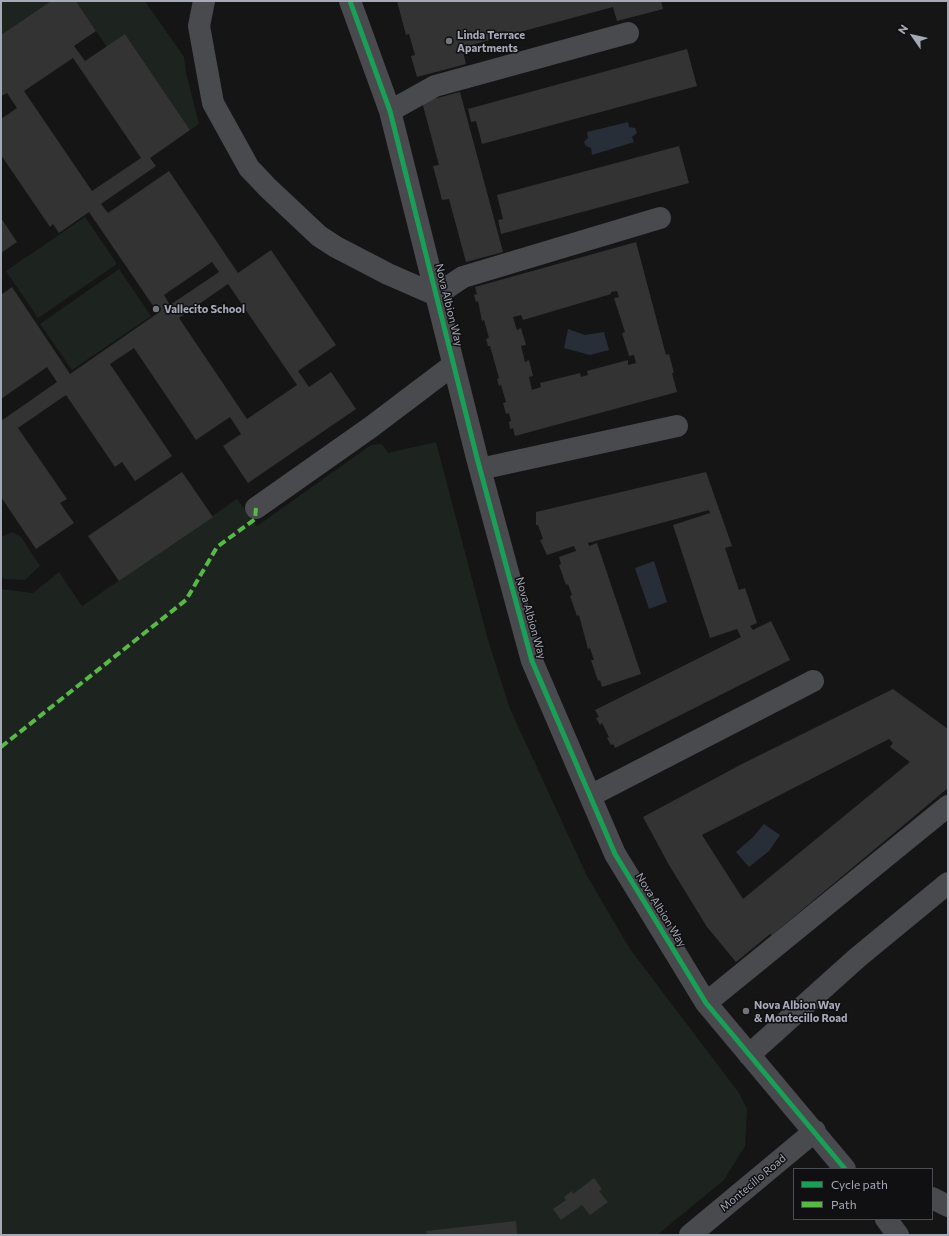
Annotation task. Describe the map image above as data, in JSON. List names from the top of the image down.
{
  "streets": {
    "street": ["Nova Albion Way", "Montecillo Road"]
  },
  "crossings": [
    ["Nova Albion Way", "Montecillo Road"]
  ],
  "places": ["Linda Terrace Apartments", "Vallecito School", "Nova Albion Way & Montecillo Road"],
  "legend": ["Cycle path", "Path"],
  "north": "top left"
}
